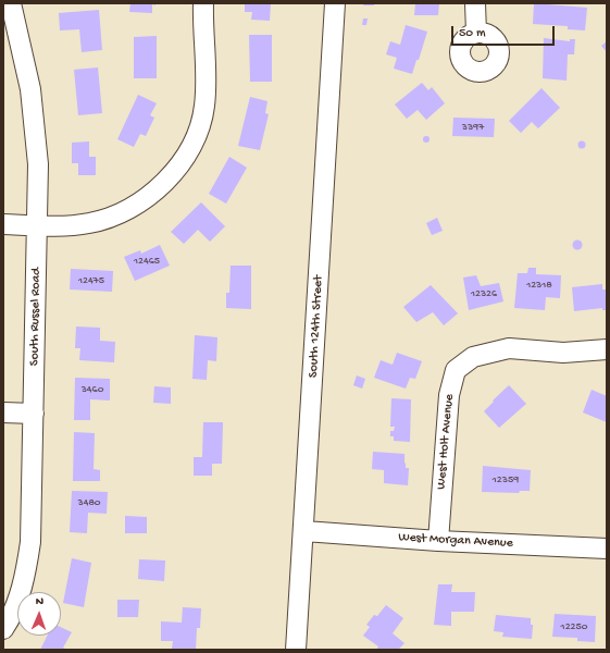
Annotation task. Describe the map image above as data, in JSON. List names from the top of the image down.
{
  "streets": {
    "street": [
      "South Russel Road",
      "South 124th Street",
      "West Holt Avenue",
      "West Morgan Avenue"
    ]
  },
  "crossings": [
    ["South 124th Street", "West Morgan Avenue"],
    ["West Holt Avenue", "West Morgan Avenue"]
  ],
  "house_numbers": [
    "3397",
    "12465",
    "12475",
    "12318",
    "12326",
    "3460",
    "12359",
    "3480",
    "12250"
  ],
  "scale_bar": "50 m",
  "north": "top"
}
